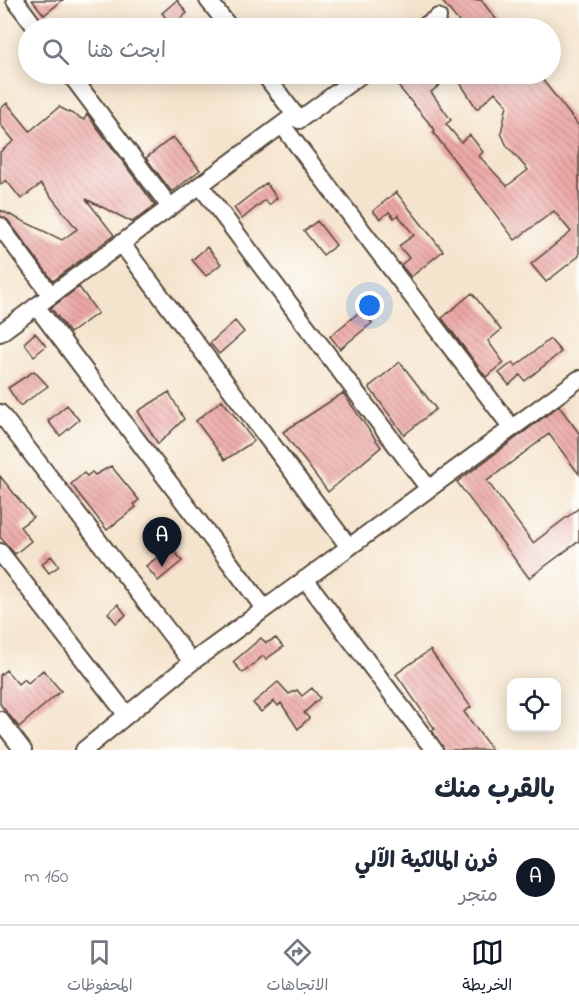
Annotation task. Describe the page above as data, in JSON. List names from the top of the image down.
{
  "page": {
    "search": "ابحث هنا",
    "pins": "A",
    "heading": "بالقرب منك",
    "list": [
      {
        "mark": "A",
        "name": "فرن المالكية الآلي",
        "note": "متجر",
        "value": "160 m"
      }
    ],
    "nav": ["الخريطة", "الاتجاهات", "المحفوظات"]
  }
}
